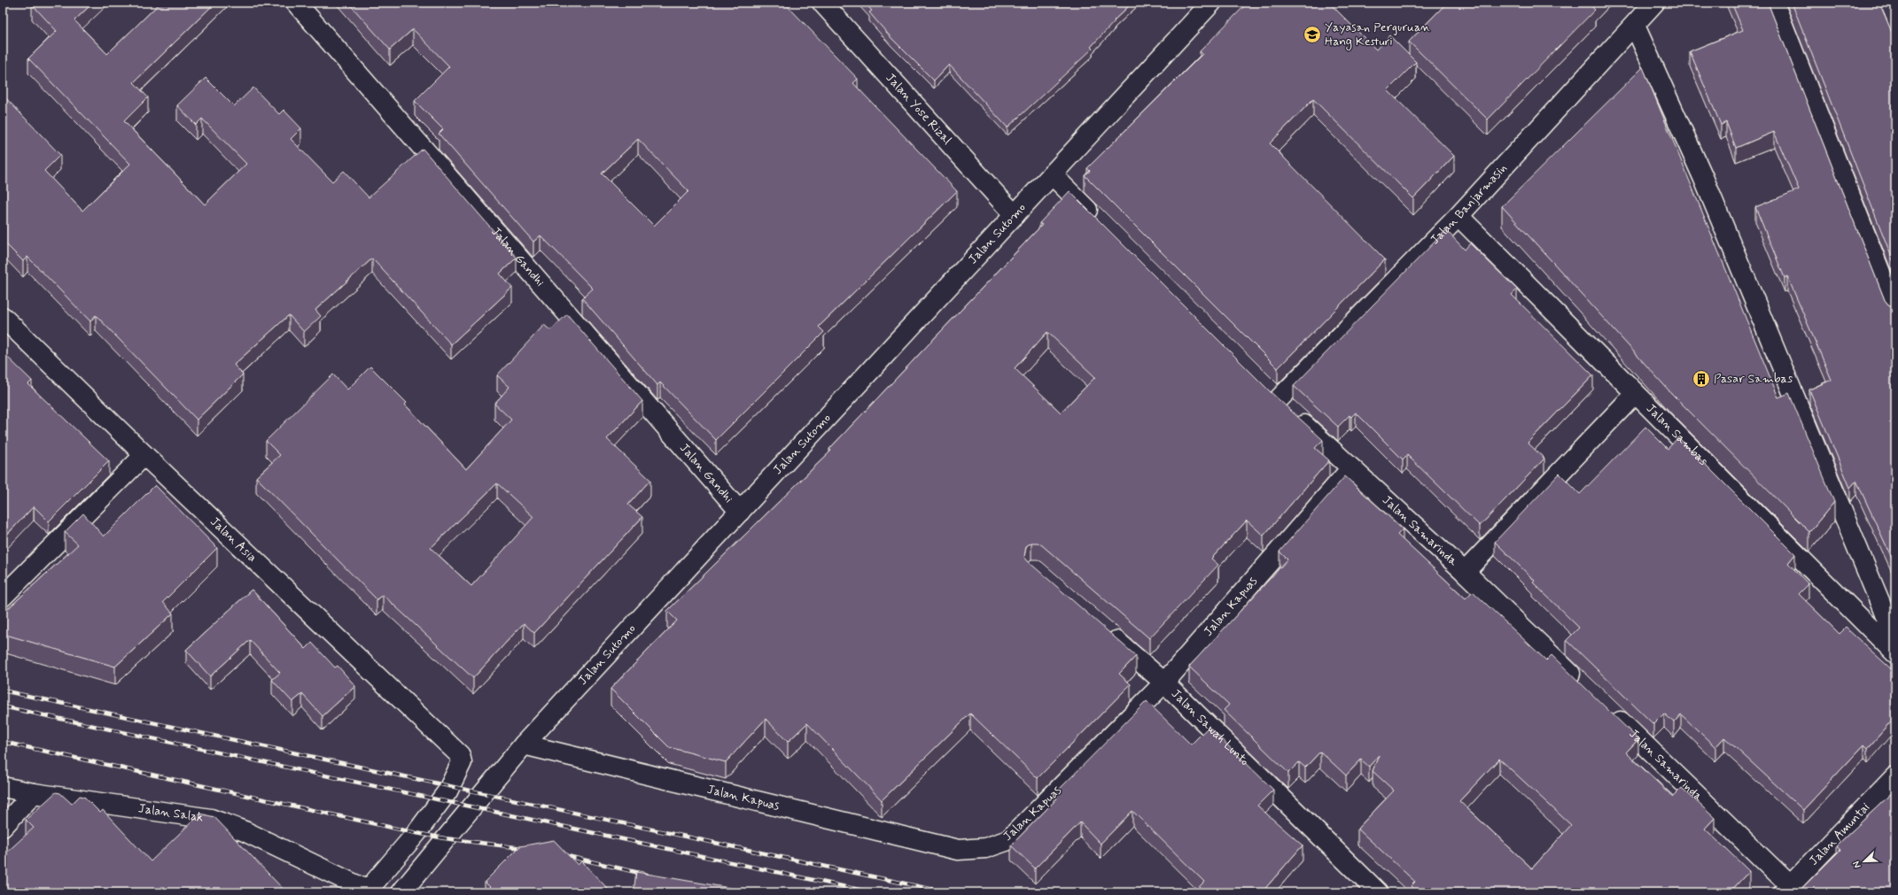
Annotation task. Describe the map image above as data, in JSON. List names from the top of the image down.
{
  "streets": {
    "street": [
      "Jalan Yose Rizal",
      "Jalan Banjarmasin",
      "Jalan Sutomo",
      "Jalan Gandhi",
      "Jalan Sambas",
      "Jalan Samarinda",
      "Jalan Asia",
      "Jalan Kapuas",
      "Jalan Sawah Lunto",
      "Jalan Salak",
      "Jalan Amuntai"
    ]
  },
  "crossings": [
    ["Jalan Yose Rizal", "Jalan Sutomo"],
    ["Jalan Banjarmasin", "Jalan Sambas"],
    ["Jalan Banjarmasin", "Jalan Samarinda"],
    ["Jalan Sutomo", "Jalan Gandhi"],
    ["Jalan Sutomo", "Jalan Kapuas"],
    ["Jalan Samarinda", "Jalan Kapuas"],
    ["Jalan Samarinda", "Jalan Amuntai"],
    ["Jalan Kapuas", "Jalan Sawah Lunto"]
  ],
  "places": {
    "school or university": ["Yayasan Perguruan Hang Kesturi"],
    "building": ["Pasar Sambas"]
  },
  "north": "bottom left"
}
